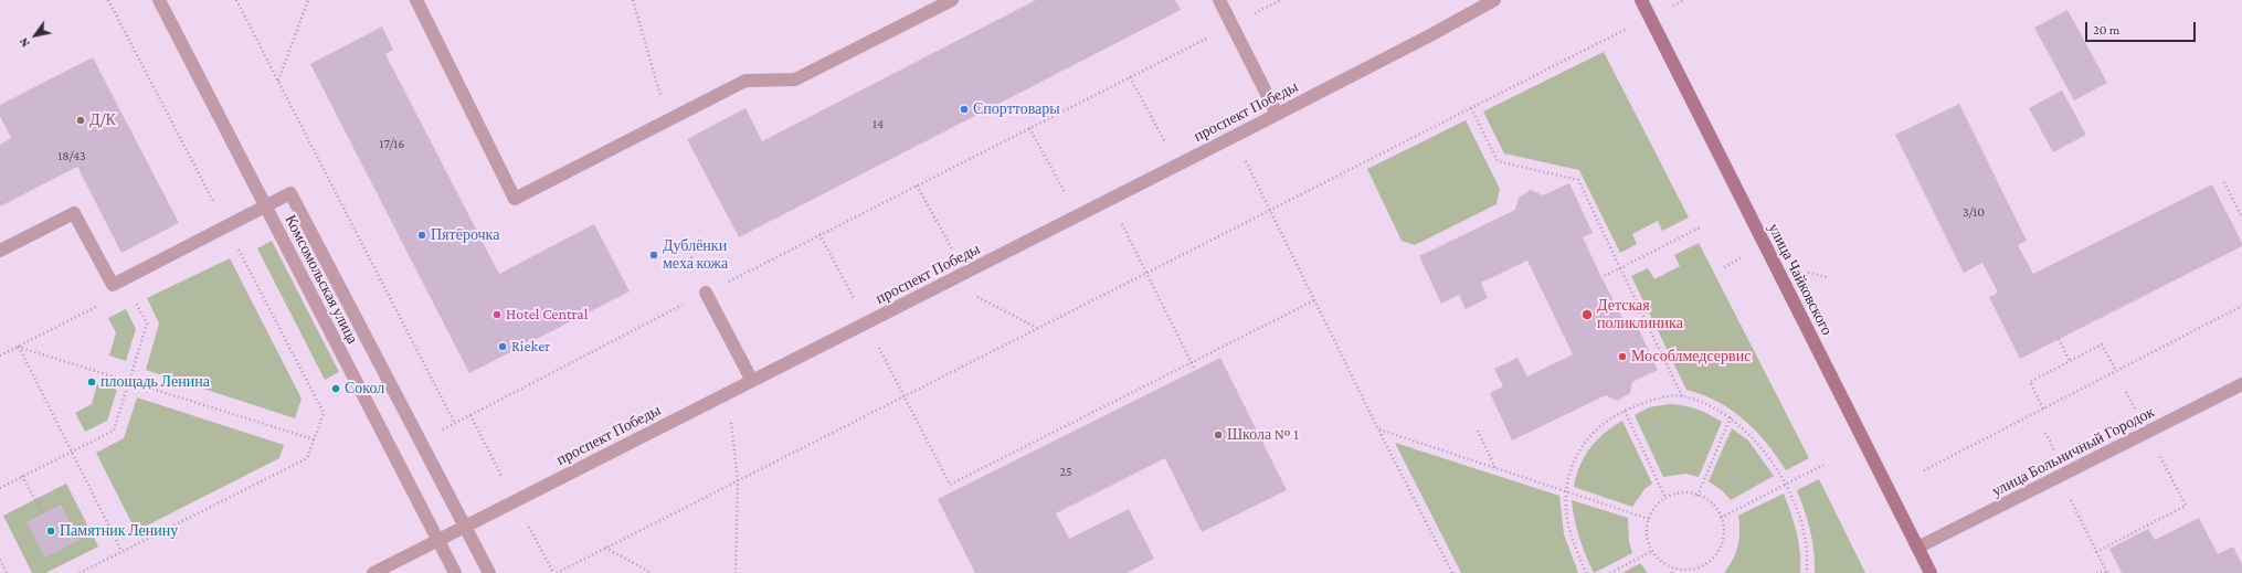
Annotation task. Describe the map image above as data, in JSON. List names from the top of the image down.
{
  "streets": {
    "main road": ["улица Чайковского"],
    "street": ["проспект Победы", "Комсомольская улица", "улица Больничный Городок"]
  },
  "crossings": [
    ["проспект Победы", "Комсомольская улица"],
    ["улица Чайковского", "улица Больничный Городок"]
  ],
  "places": [
    "Спорттовары",
    "Д/К",
    "Пятёрочка",
    "Дублёнки меха кожа",
    "Hotel Central",
    "Детская поликлиника",
    "Rieker",
    "Мособлмедсервис",
    "площадь Ленина",
    "Сокол",
    "Школа № 1",
    "Памятник Ленину"
  ],
  "house_numbers": [
    "14",
    "17/16",
    "18/43",
    "3/10",
    "25"
  ],
  "scale_bar": "20 m",
  "north": "bottom left"
}
